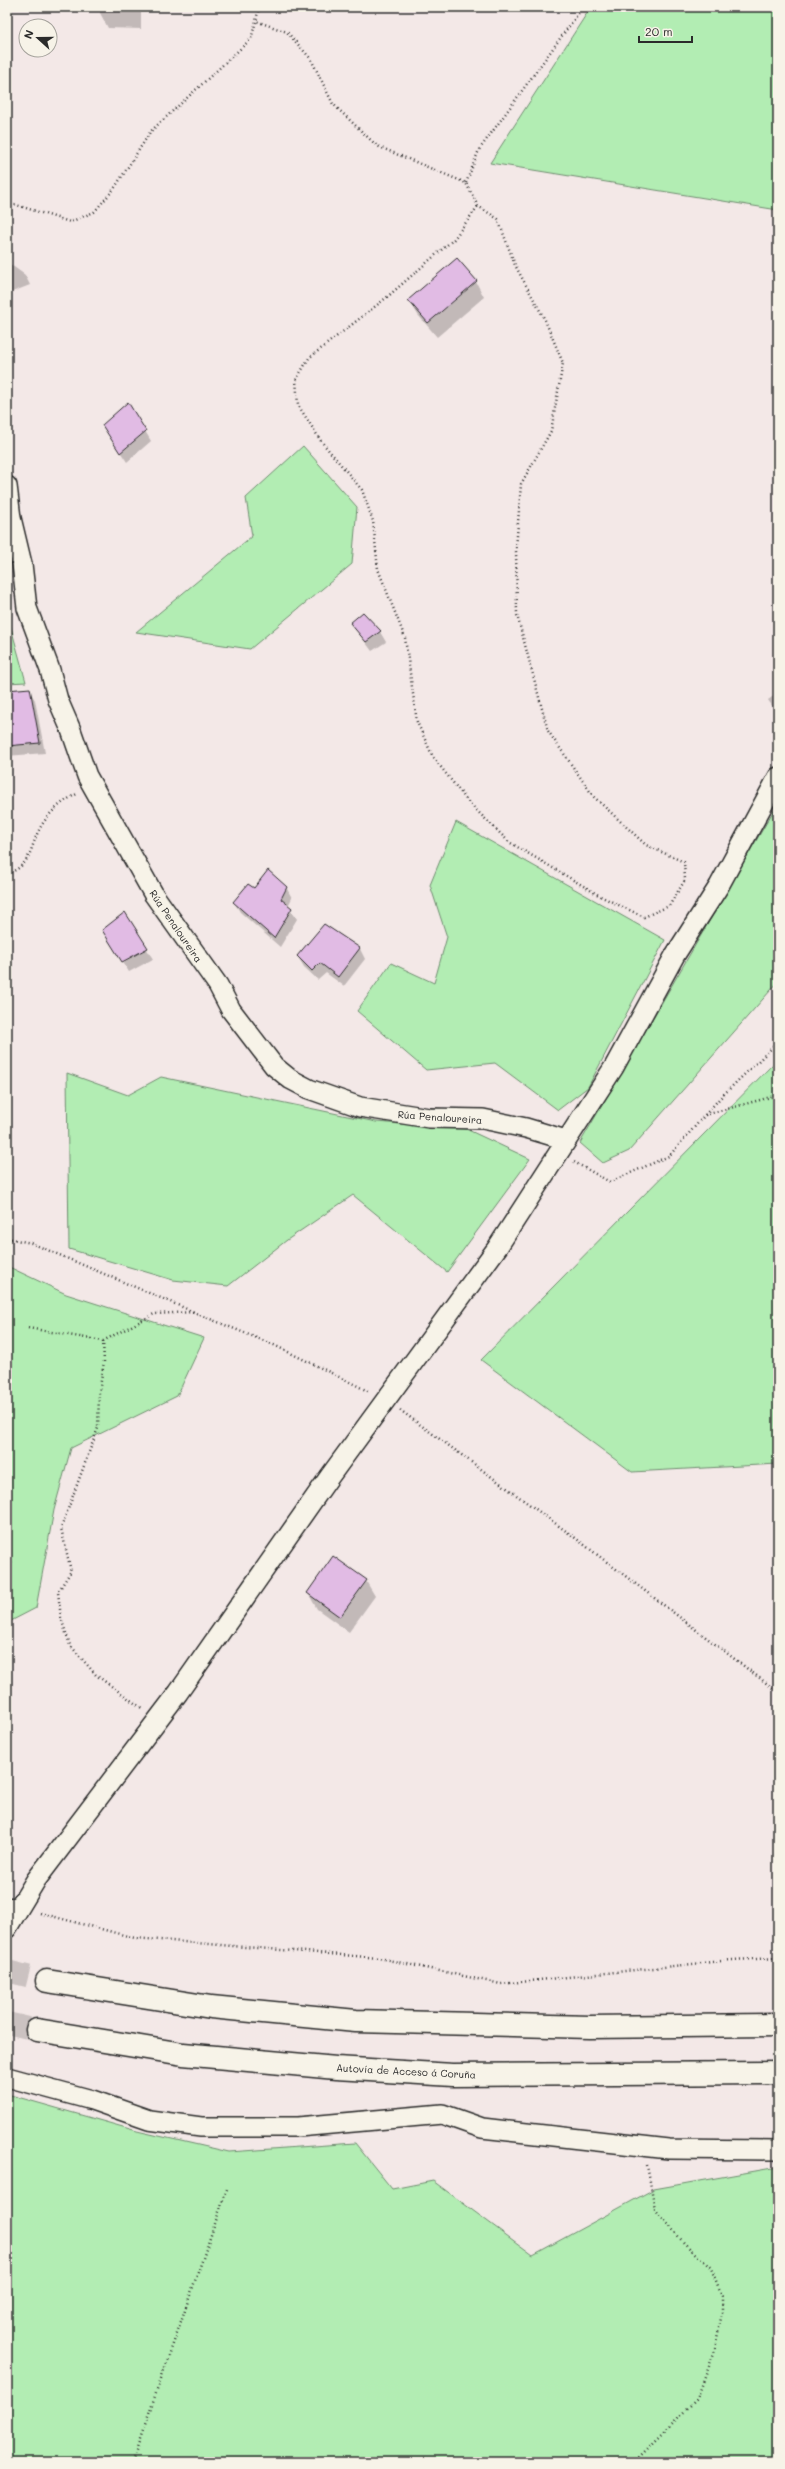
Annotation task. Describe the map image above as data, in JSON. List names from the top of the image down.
{
  "streets": {
    "highway": ["Autovía de Acceso á Coruña"],
    "street": ["Rúa Penaloureira"]
  },
  "scale_bar": "20 m",
  "north": "left"
}
